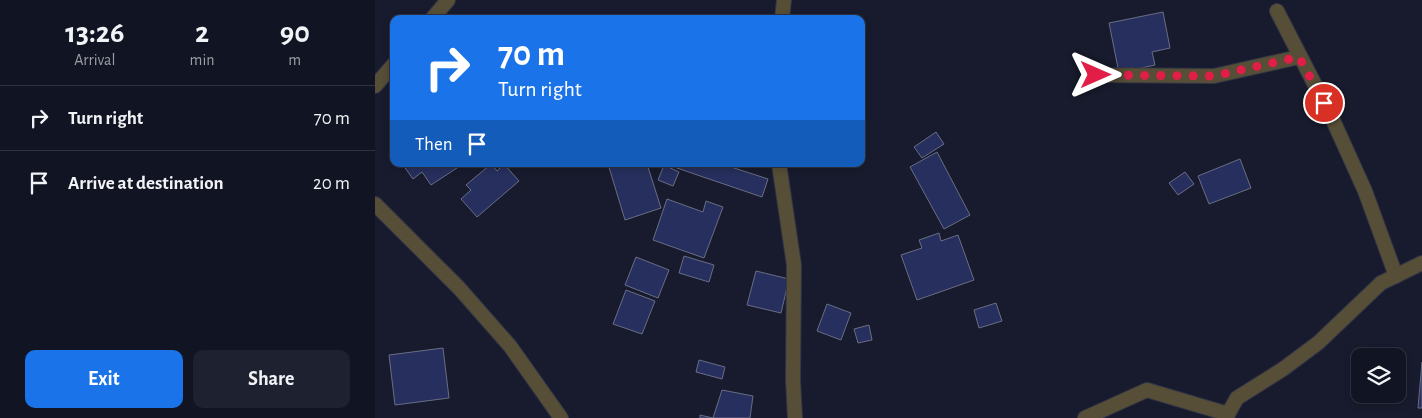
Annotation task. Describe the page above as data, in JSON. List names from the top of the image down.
{
  "page": {
    "eta": [
      "13:26",
      "Arrival",
      "2",
      "min",
      "90",
      "m"
    ],
    "turn": ["70 m", "Turn right"],
    "list": [
      {
        "name": "Turn right",
        "value": "70 m"
      },
      {
        "name": "Arrive at destination",
        "value": "20 m"
      }
    ],
    "then": "Then",
    "buttons": ["Exit", "Share"]
  }
}
